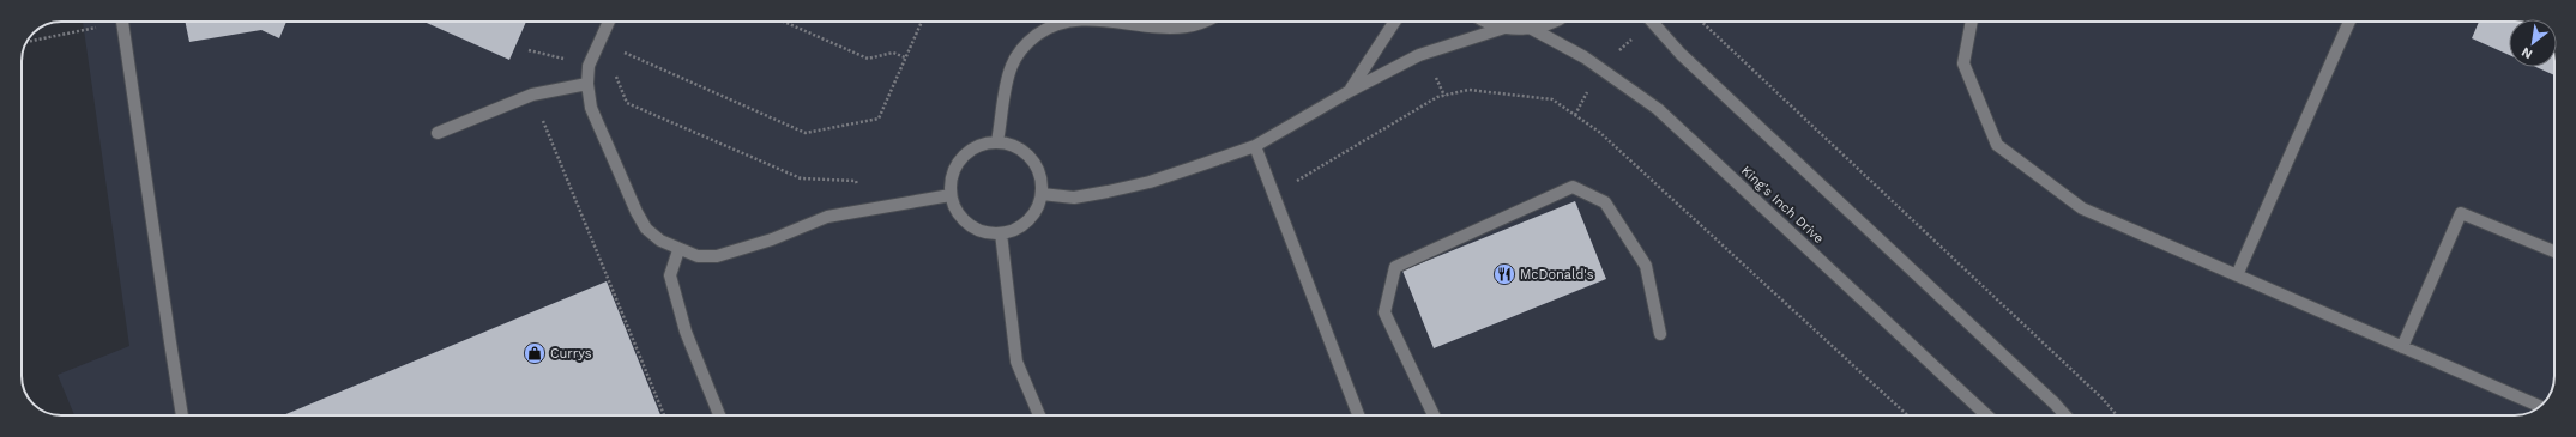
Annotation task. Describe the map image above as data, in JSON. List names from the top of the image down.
{
  "streets": {
    "street": ["King's Inch Drive"]
  },
  "places": {
    "restaurant": ["McDonald's"],
    "shop": ["Currys"]
  },
  "north": "bottom left"
}
